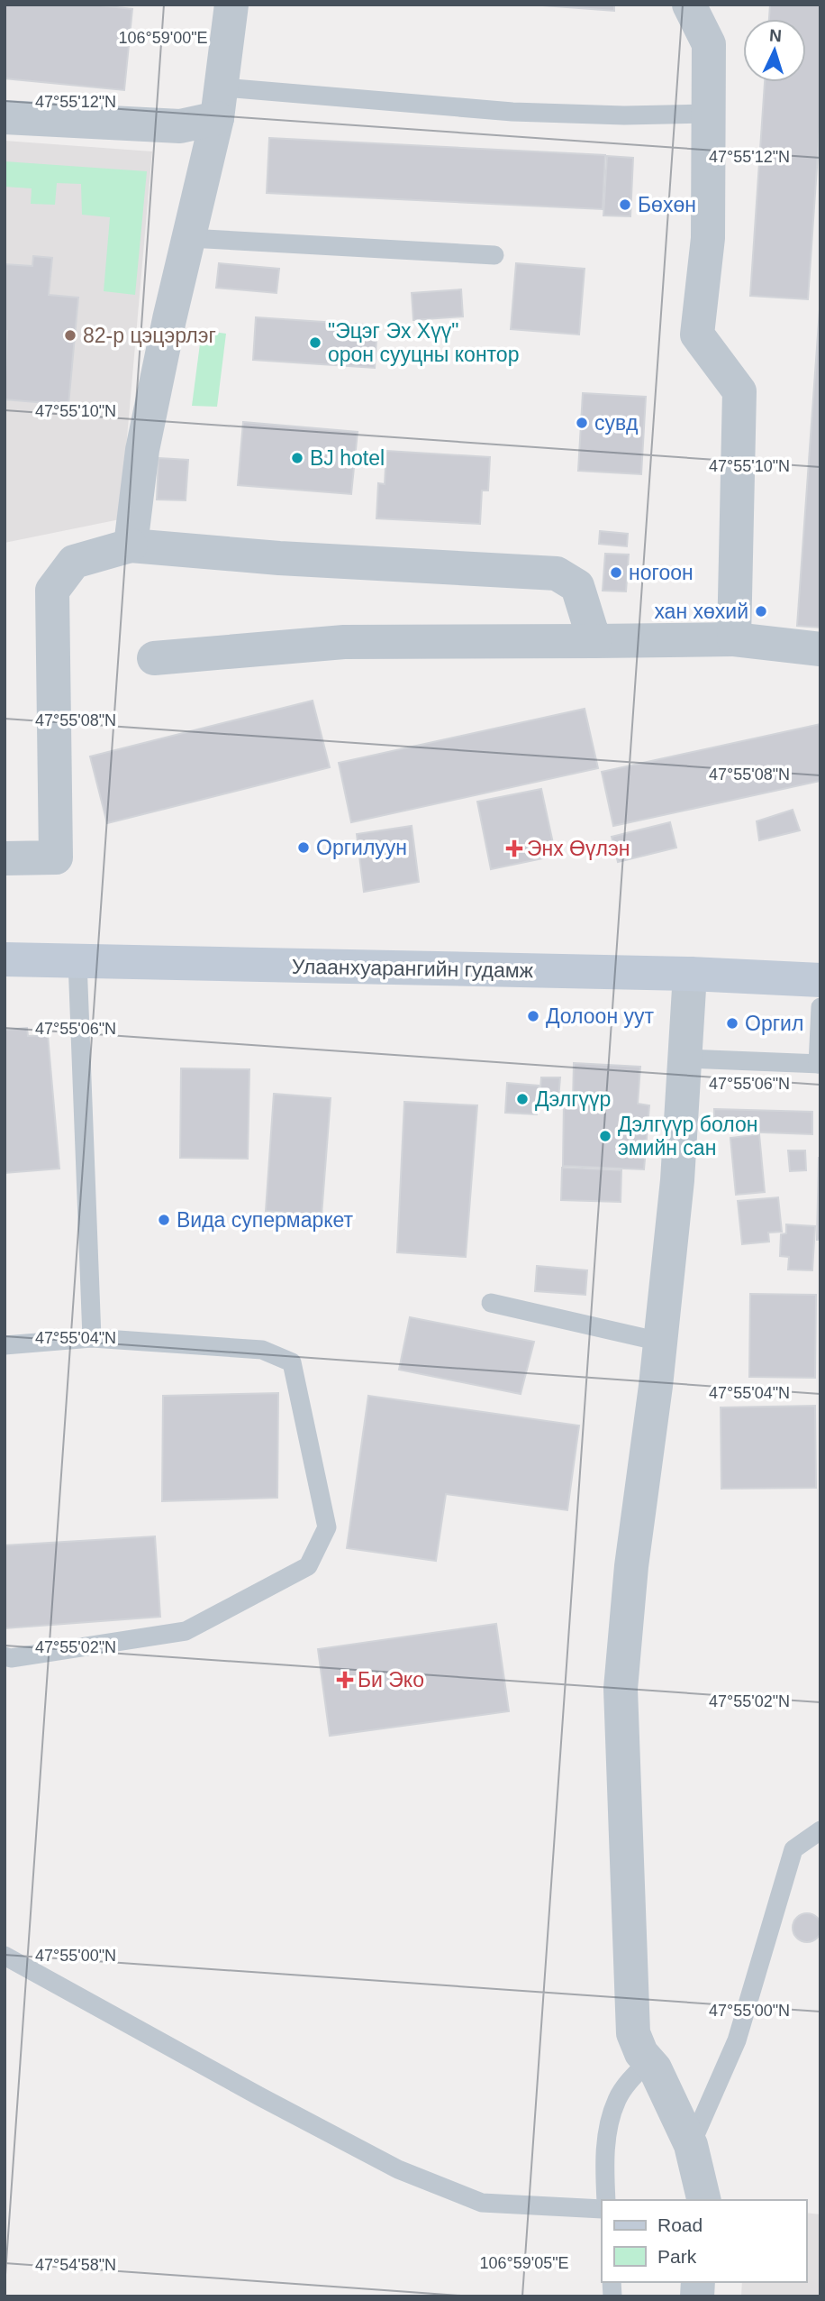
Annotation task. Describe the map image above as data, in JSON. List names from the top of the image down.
{
  "streets": {
    "main road": ["Улаанхуарангийн гудамж"]
  },
  "places": {
    "other": [
      "Бөхөн",
      "82-р цэцэрлэг",
      "\"Эцэг Эх Хүү\" орон сууцны контор",
      "сувд",
      "BJ hotel",
      "ногоон",
      "хан хөхий",
      "Оргилуун",
      "Долоон уут",
      "Оргил",
      "Дэлгүүр",
      "Дэлгүүр болон эмийн сан",
      "Вида супермаркет"
    ],
    "health": ["Энх Өүлэн", "Би Эко"]
  },
  "legend": ["Road", "Park"],
  "north": "top",
  "coordinates": [
    "106°59'00\"E",
    "47°55'12\"N",
    "47°55'10\"N",
    "47°55'08\"N",
    "47°55'06\"N",
    "47°55'04\"N",
    "47°55'02\"N",
    "47°55'00\"N",
    "106°59'05\"E",
    "47°54'58\"N"
  ]
}
